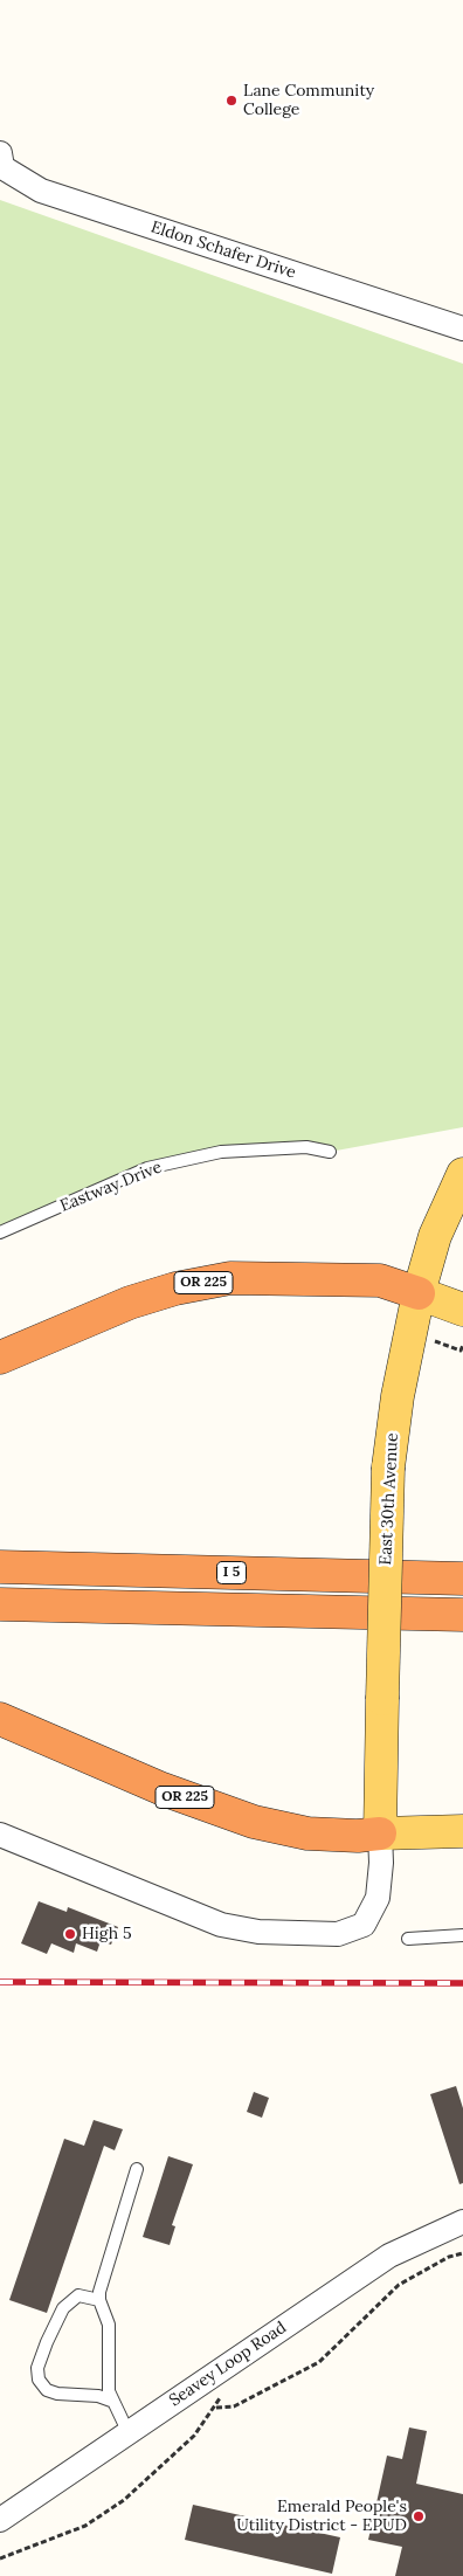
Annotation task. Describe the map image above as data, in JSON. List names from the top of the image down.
{
  "streets": {
    "highway": ["OR 225", "I 5"],
    "main road": ["East 30th Avenue"],
    "street": ["Eldon Schafer Drive", "Seavey Loop Road"],
    "lane": ["Eastway Drive"]
  },
  "crossings": [
    ["OR 225", "East 30th Avenue"]
  ],
  "places": ["Lane Community College", "High 5", "Emerald People's Utility District - EPUD"]
}
